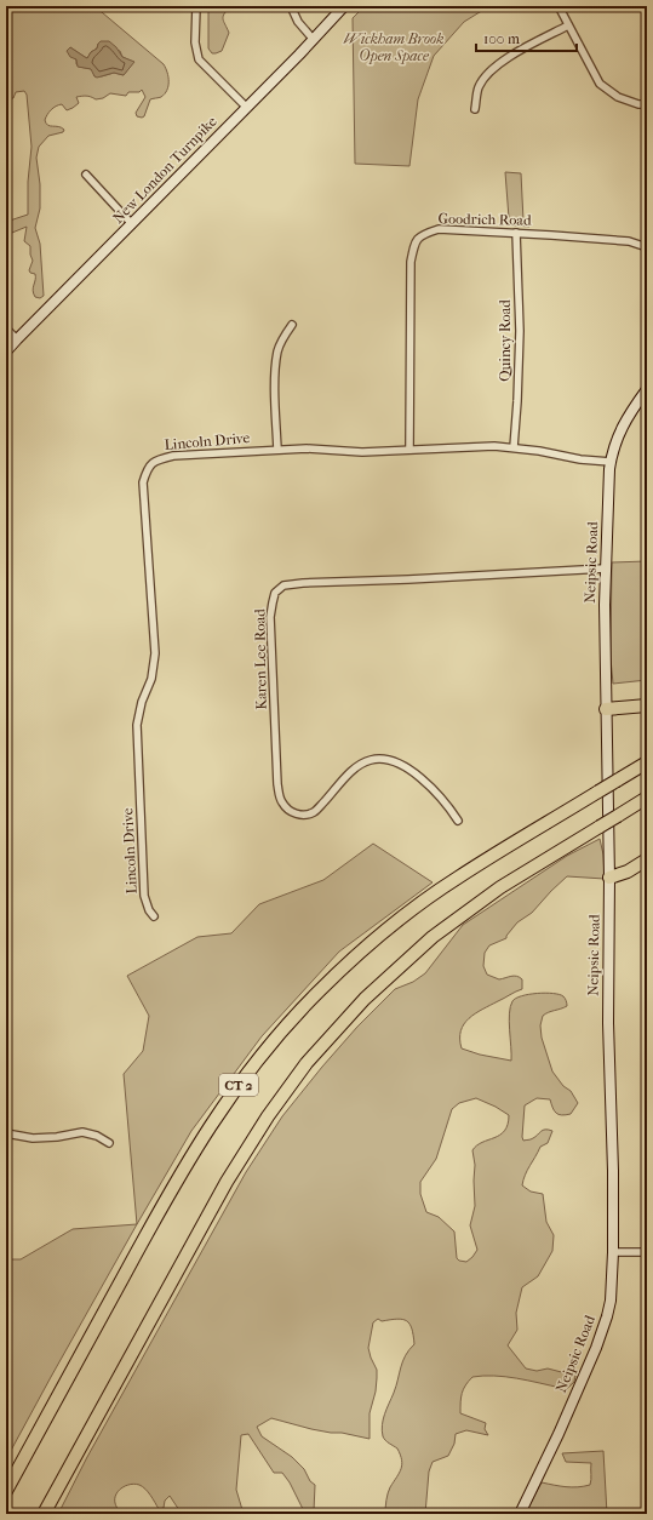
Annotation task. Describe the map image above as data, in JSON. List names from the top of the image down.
{
  "streets": {
    "highway": ["CT 2"],
    "street": [
      "New London Turnpike",
      "Goodrich Road",
      "Quincy Road",
      "Lincoln Drive",
      "Neipsic Road",
      "Karen Lee Road"
    ]
  },
  "crossings": [
    ["Goodrich Road", "Quincy Road"],
    ["Goodrich Road", "Lincoln Drive"],
    ["Quincy Road", "Lincoln Drive"],
    ["Lincoln Drive", "Neipsic Road"],
    ["Neipsic Road", "Karen Lee Road"]
  ],
  "parks": ["Wickham Brook Open Space"],
  "scale_bar": "100 m"
}
